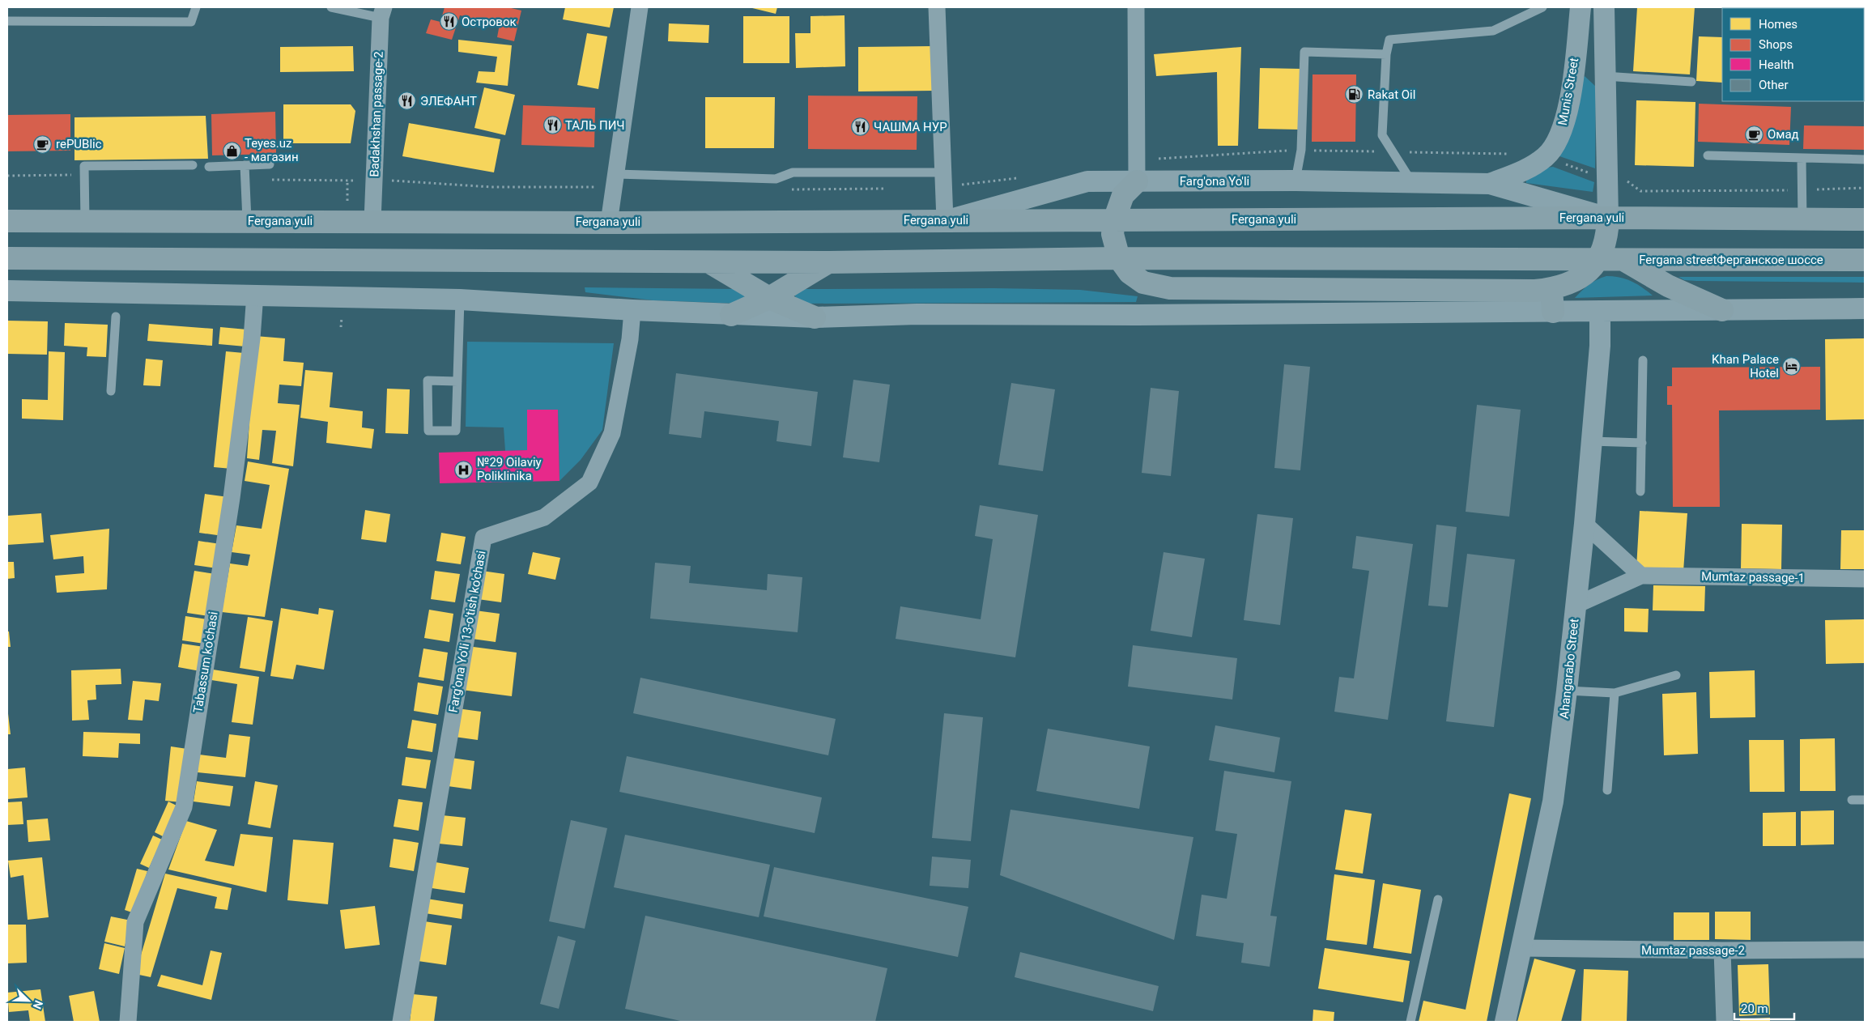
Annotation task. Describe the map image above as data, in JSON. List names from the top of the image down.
{
  "streets": {
    "main road": ["Fergana yuli", "Fergana streetФерганское шоссе"],
    "street": [
      "Munis Street",
      "Badakhshan passage-2",
      "Farg'ona Yo'li",
      "Mumtаz passage-1",
      "Farg'ona Yo'li 13-o'tish ko'chasi",
      "Tabassum ko'chasi",
      "Ahangarabo Street",
      "Mumtаz passage-2"
    ]
  },
  "crossings": [
    ["Munis Street", "Farg'ona Yo'li"],
    ["Badakhshan passage-2", "Fergana yuli"],
    ["Farg'ona Yo'li", "Fergana yuli"],
    ["Mumtаz passage-1", "Ahangarabo Street"],
    ["Ahangarabo Street", "Mumtаz passage-2"]
  ],
  "places": {
    "restaurant": [
      "Островок",
      "ЭЛЕФАНТ",
      "ТАЛЬ ПИЧ",
      "ЧАШМА НУР"
    ],
    "fuel station": ["Rakat Oil"],
    "cafe": ["Омад", "rePUBlic"],
    "shop": ["Teyes.uz - магазин"],
    "hotel": ["Khan Palace Hotel"],
    "hospital": ["№29 Oilaviy Poliklinika"]
  },
  "legend": [
    "Homes",
    "Shops",
    "Health",
    "Other"
  ],
  "scale_bar": "20 m",
  "north": "bottom right"
}
